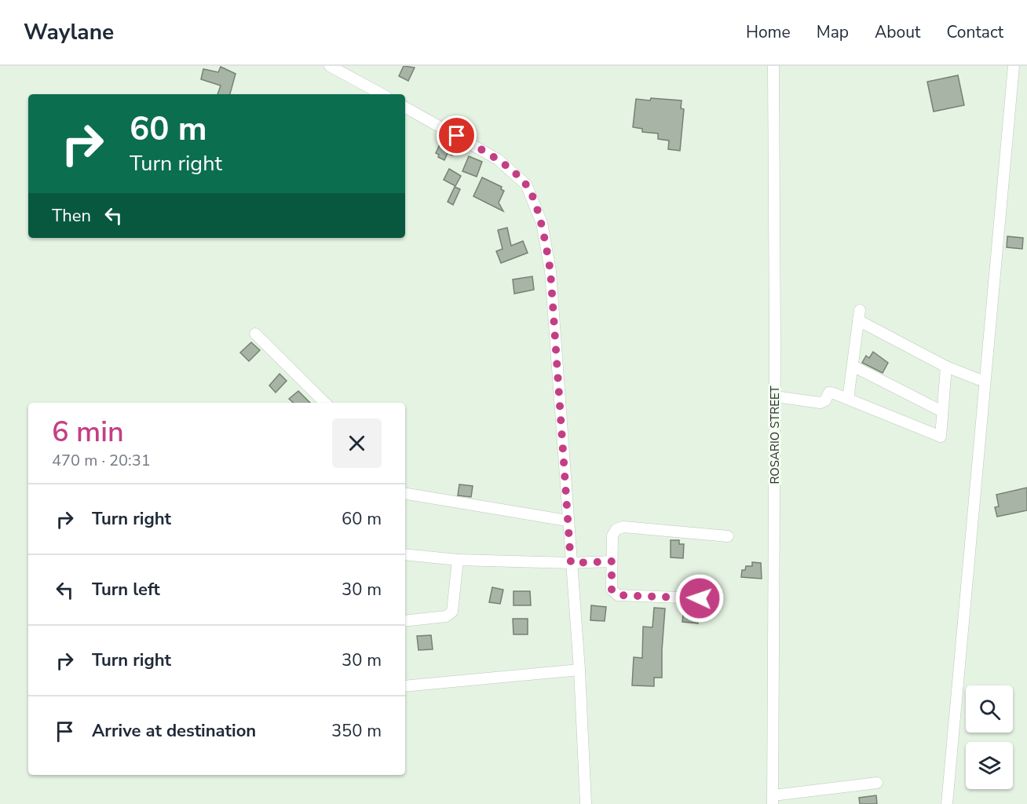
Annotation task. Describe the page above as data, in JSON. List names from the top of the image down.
{
  "streets": {
    "street": ["ROSARIO STREET"]
  },
  "page": {
    "header": "Waylane",
    "nav": [
      "Home",
      "Map",
      "About",
      "Contact"
    ],
    "turn": ["60 m", "Turn right"],
    "then": "Then",
    "heading": ["6 min", "470 m · 20:31"],
    "list": [
      {
        "name": "Turn right",
        "value": "60 m"
      },
      {
        "name": "Turn left",
        "value": "30 m"
      },
      {
        "name": "Turn right",
        "value": "30 m"
      },
      {
        "name": "Arrive at destination",
        "value": "350 m"
      }
    ]
  }
}
